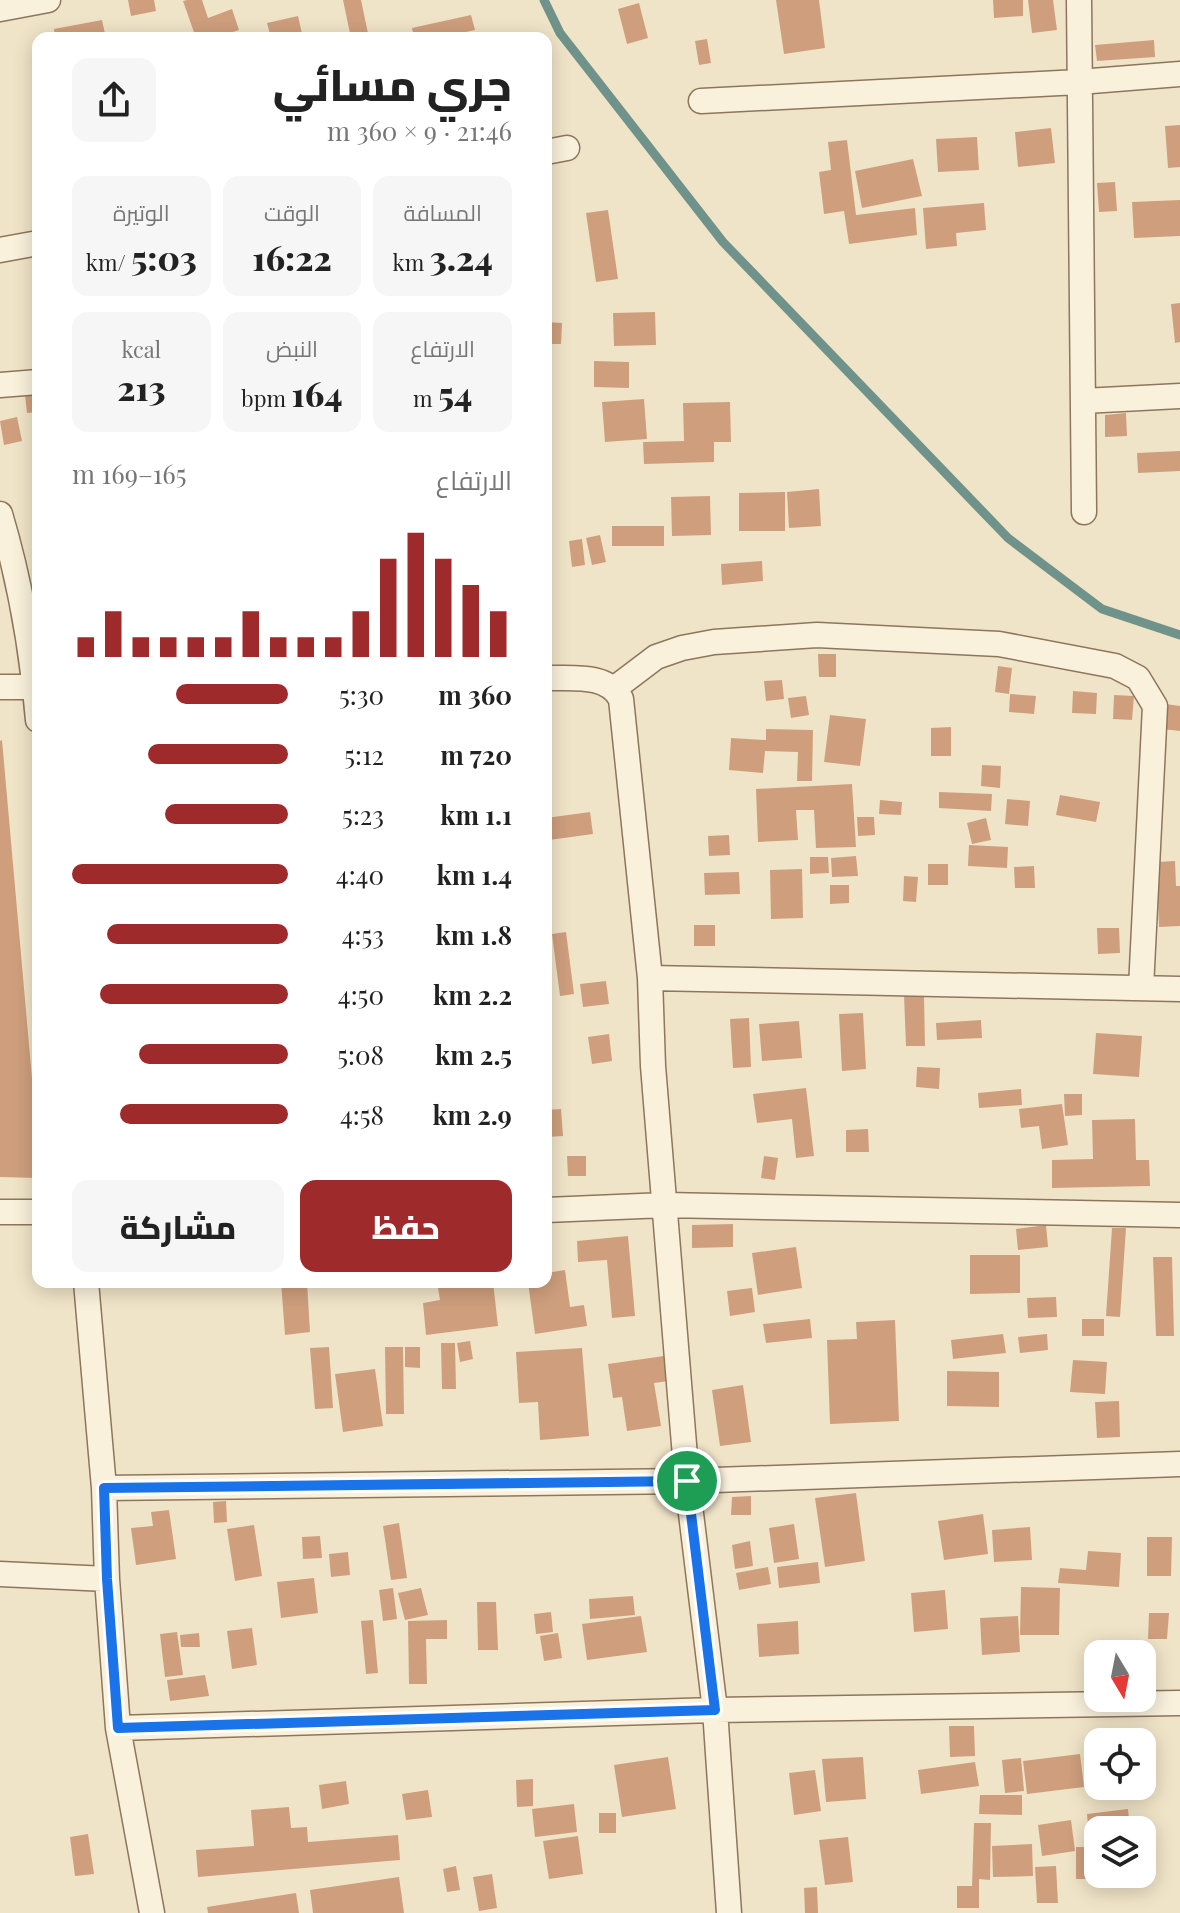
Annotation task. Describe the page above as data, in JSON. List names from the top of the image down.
{
  "north": "bottom",
  "page": {
    "heading": ["جري مسائي", "21:46 · 9 × 360 m"],
    "stats": [
      ["المسافة", "3.24 km"],
      ["الوقت", "16:22"],
      ["الوتيرة", "5:03 /km"],
      ["الارتفاع", "54 m"],
      ["النبض", "164 bpm"],
      ["kcal", "213"]
    ],
    "chart": ["الارتفاع", "165–169 m"],
    "list": [
      {
        "name": "360 m",
        "note": "5:30"
      },
      {
        "name": "720 m",
        "note": "5:12"
      },
      {
        "name": "1.1 km",
        "note": "5:23"
      },
      {
        "name": "1.4 km",
        "note": "4:40"
      },
      {
        "name": "1.8 km",
        "note": "4:53"
      },
      {
        "name": "2.2 km",
        "note": "4:50"
      },
      {
        "name": "2.5 km",
        "note": "5:08"
      },
      {
        "name": "2.9 km",
        "note": "4:58"
      }
    ],
    "buttons": ["حفظ", "مشاركة"]
  }
}
